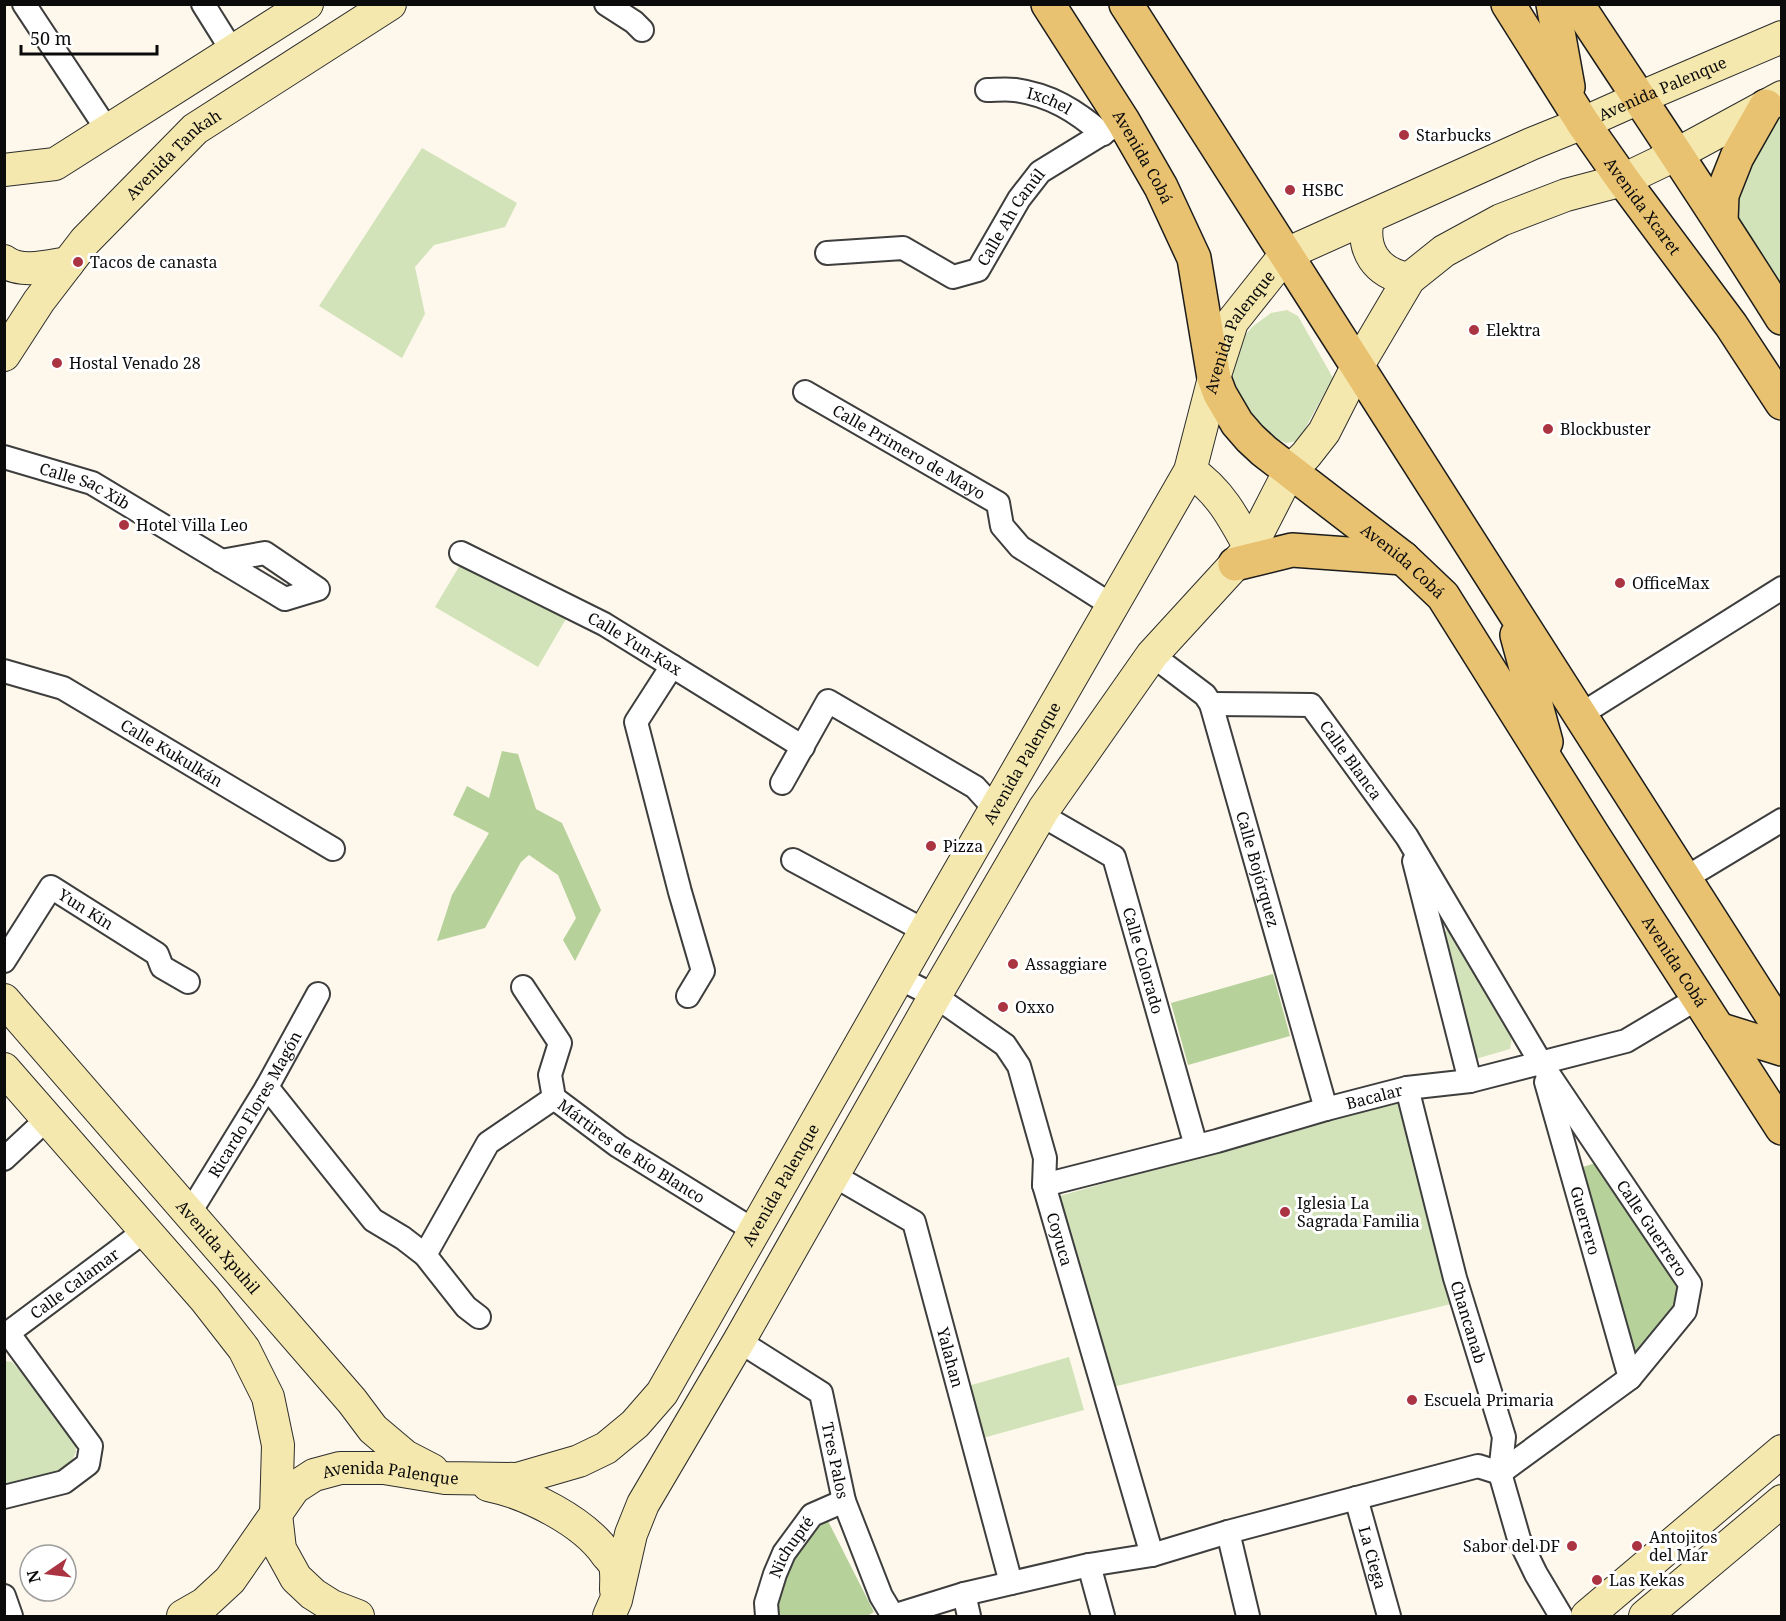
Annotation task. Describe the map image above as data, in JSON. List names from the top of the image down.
{
  "streets": {
    "main road": ["Avenida Cobá", "Avenida Xcaret"],
    "street": [
      "Avenida Palenque",
      "Ixchel",
      "Avenida Tankah",
      "Calle Ah Canúl",
      "Calle Primero de Mayo",
      "Calle Sac Xib",
      "Calle Yun-Kax",
      "Calle Kukulkán",
      "Calle Blanca",
      "Calle Bojórquez",
      "Yun Kin",
      "Calle Colorado",
      "Bacalar",
      "Ricardo Flores Magón",
      "Mártires de Río Blanco",
      "Guerrero",
      "Calle Guerrero",
      "Coyuca",
      "Avenida Xpuhil",
      "Calle Calamar",
      "Chancanab",
      "Yalahan",
      "Tres Palos",
      "Nichupté",
      "La Ciega"
    ]
  },
  "crossings": [
    ["Avenida Palenque", "Avenida Cobá"],
    ["Avenida Palenque", "Avenida Xcaret"],
    ["Avenida Palenque", "Calle Primero de Mayo"],
    ["Avenida Palenque", "Mártires de Río Blanco"],
    ["Avenida Palenque", "Coyuca"],
    ["Avenida Palenque", "Avenida Xpuhil"],
    ["Ixchel", "Avenida Cobá"],
    ["Ixchel", "Calle Ah Canúl"],
    ["Avenida Cobá", "Calle Ah Canúl"],
    ["Avenida Cobá", "Bacalar"],
    ["Calle Blanca", "Calle Bojórquez"],
    ["Calle Blanca", "Bacalar"],
    ["Calle Blanca", "Guerrero"],
    ["Calle Blanca", "Calle Guerrero"],
    ["Calle Bojórquez", "Bacalar"],
    ["Calle Colorado", "Bacalar"],
    ["Bacalar", "Guerrero"],
    ["Bacalar", "Calle Guerrero"],
    ["Bacalar", "Coyuca"],
    ["Bacalar", "Chancanab"],
    ["Ricardo Flores Magón", "Avenida Xpuhil"],
    ["Guerrero", "Calle Guerrero"],
    ["Calle Guerrero", "Chancanab"],
    ["Tres Palos", "Nichupté"]
  ],
  "places": [
    "Starbucks",
    "HSBC",
    "Tacos de canasta",
    "Elektra",
    "Hostal Venado 28",
    "Blockbuster",
    "Hotel Villa Leo",
    "OfficeMax",
    "Pizza",
    "Assaggiare",
    "Oxxo",
    "Iglesia La Sagrada Familia",
    "Escuela Primaria",
    "Sabor del DF",
    "Antojitos del Mar",
    "Las Kekas"
  ],
  "scale_bar": "50 m",
  "north": "left"
}
